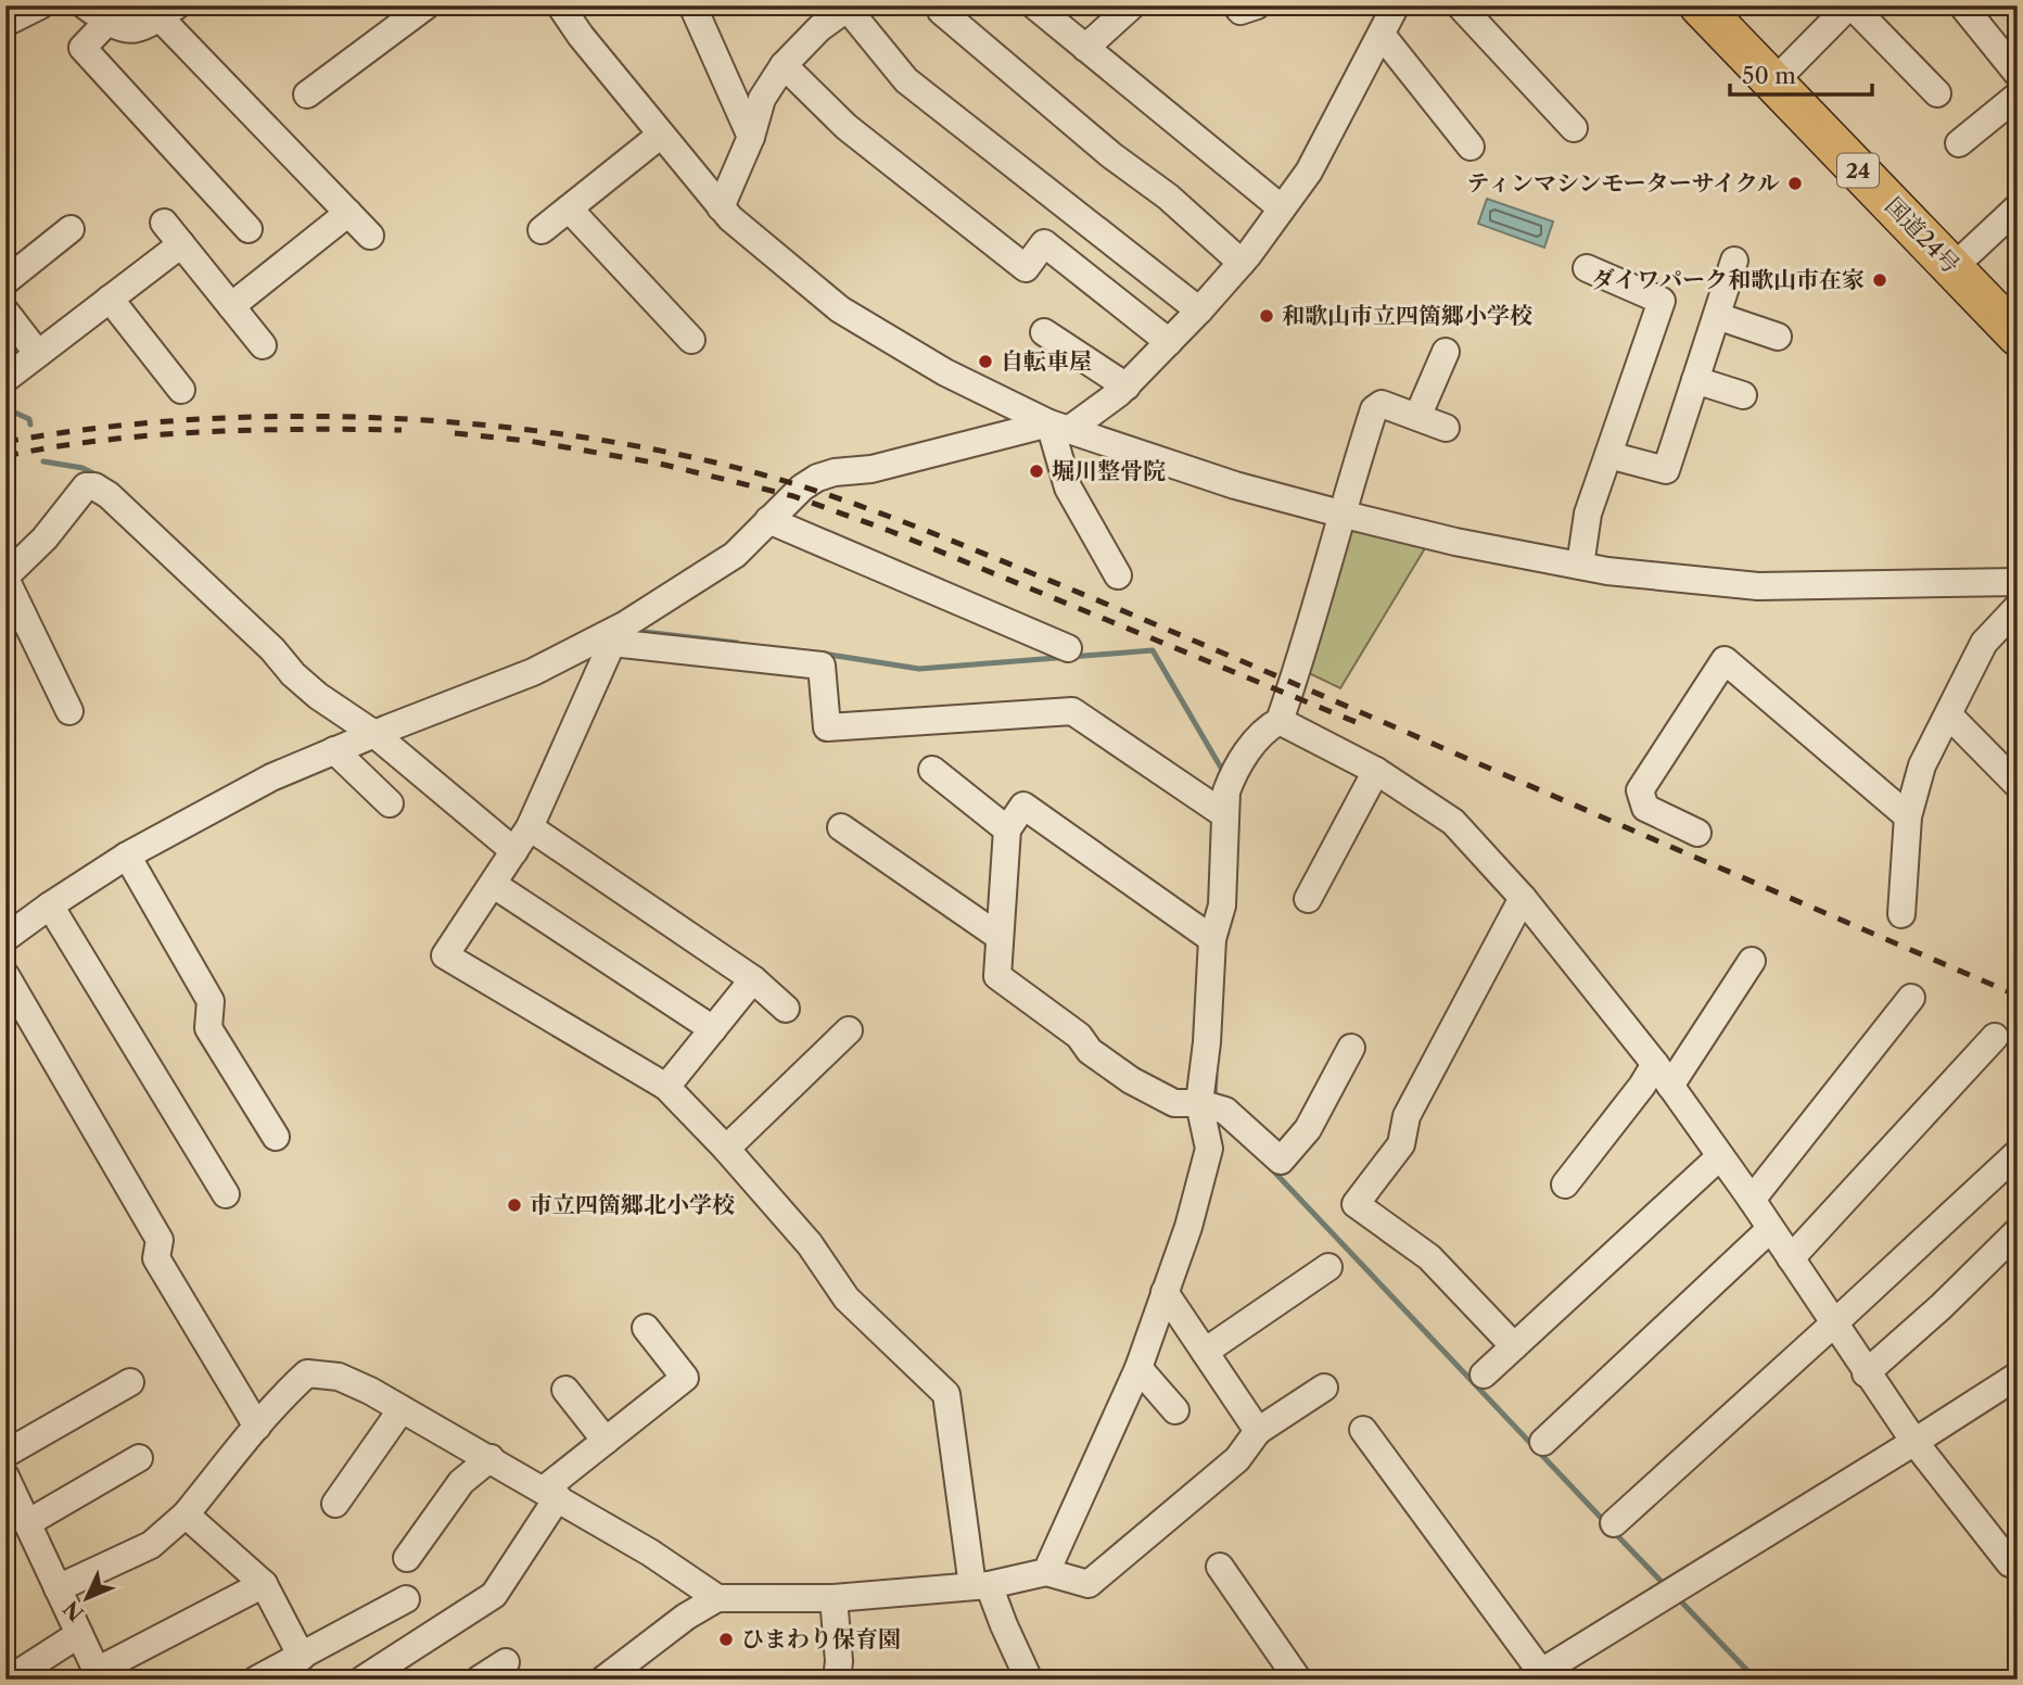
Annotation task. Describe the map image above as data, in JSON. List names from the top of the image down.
{
  "streets": {
    "highway": ["24", "国道24号"]
  },
  "places": [
    "ティンマシンモーターサイクル",
    "ダイワパーク和歌山市在家",
    "和歌山市立四箇郷小学校",
    "自転車屋",
    "堀川整骨院",
    "市立四箇郷北小学校",
    "ひまわり保育園"
  ],
  "scale_bar": "50 m",
  "north": "bottom left"
}
